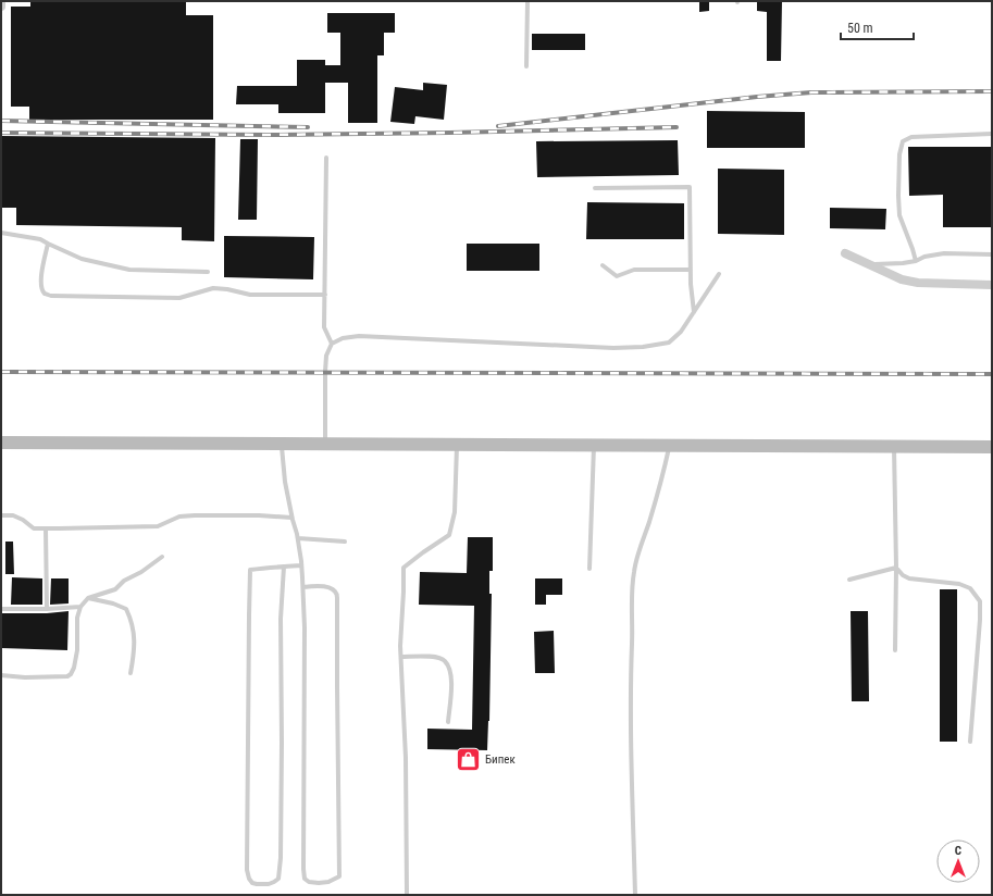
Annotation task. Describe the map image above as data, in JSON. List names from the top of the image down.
{
  "places": {
    "shop": ["Бипек"]
  },
  "scale_bar": "50 m",
  "north": "top"
}
